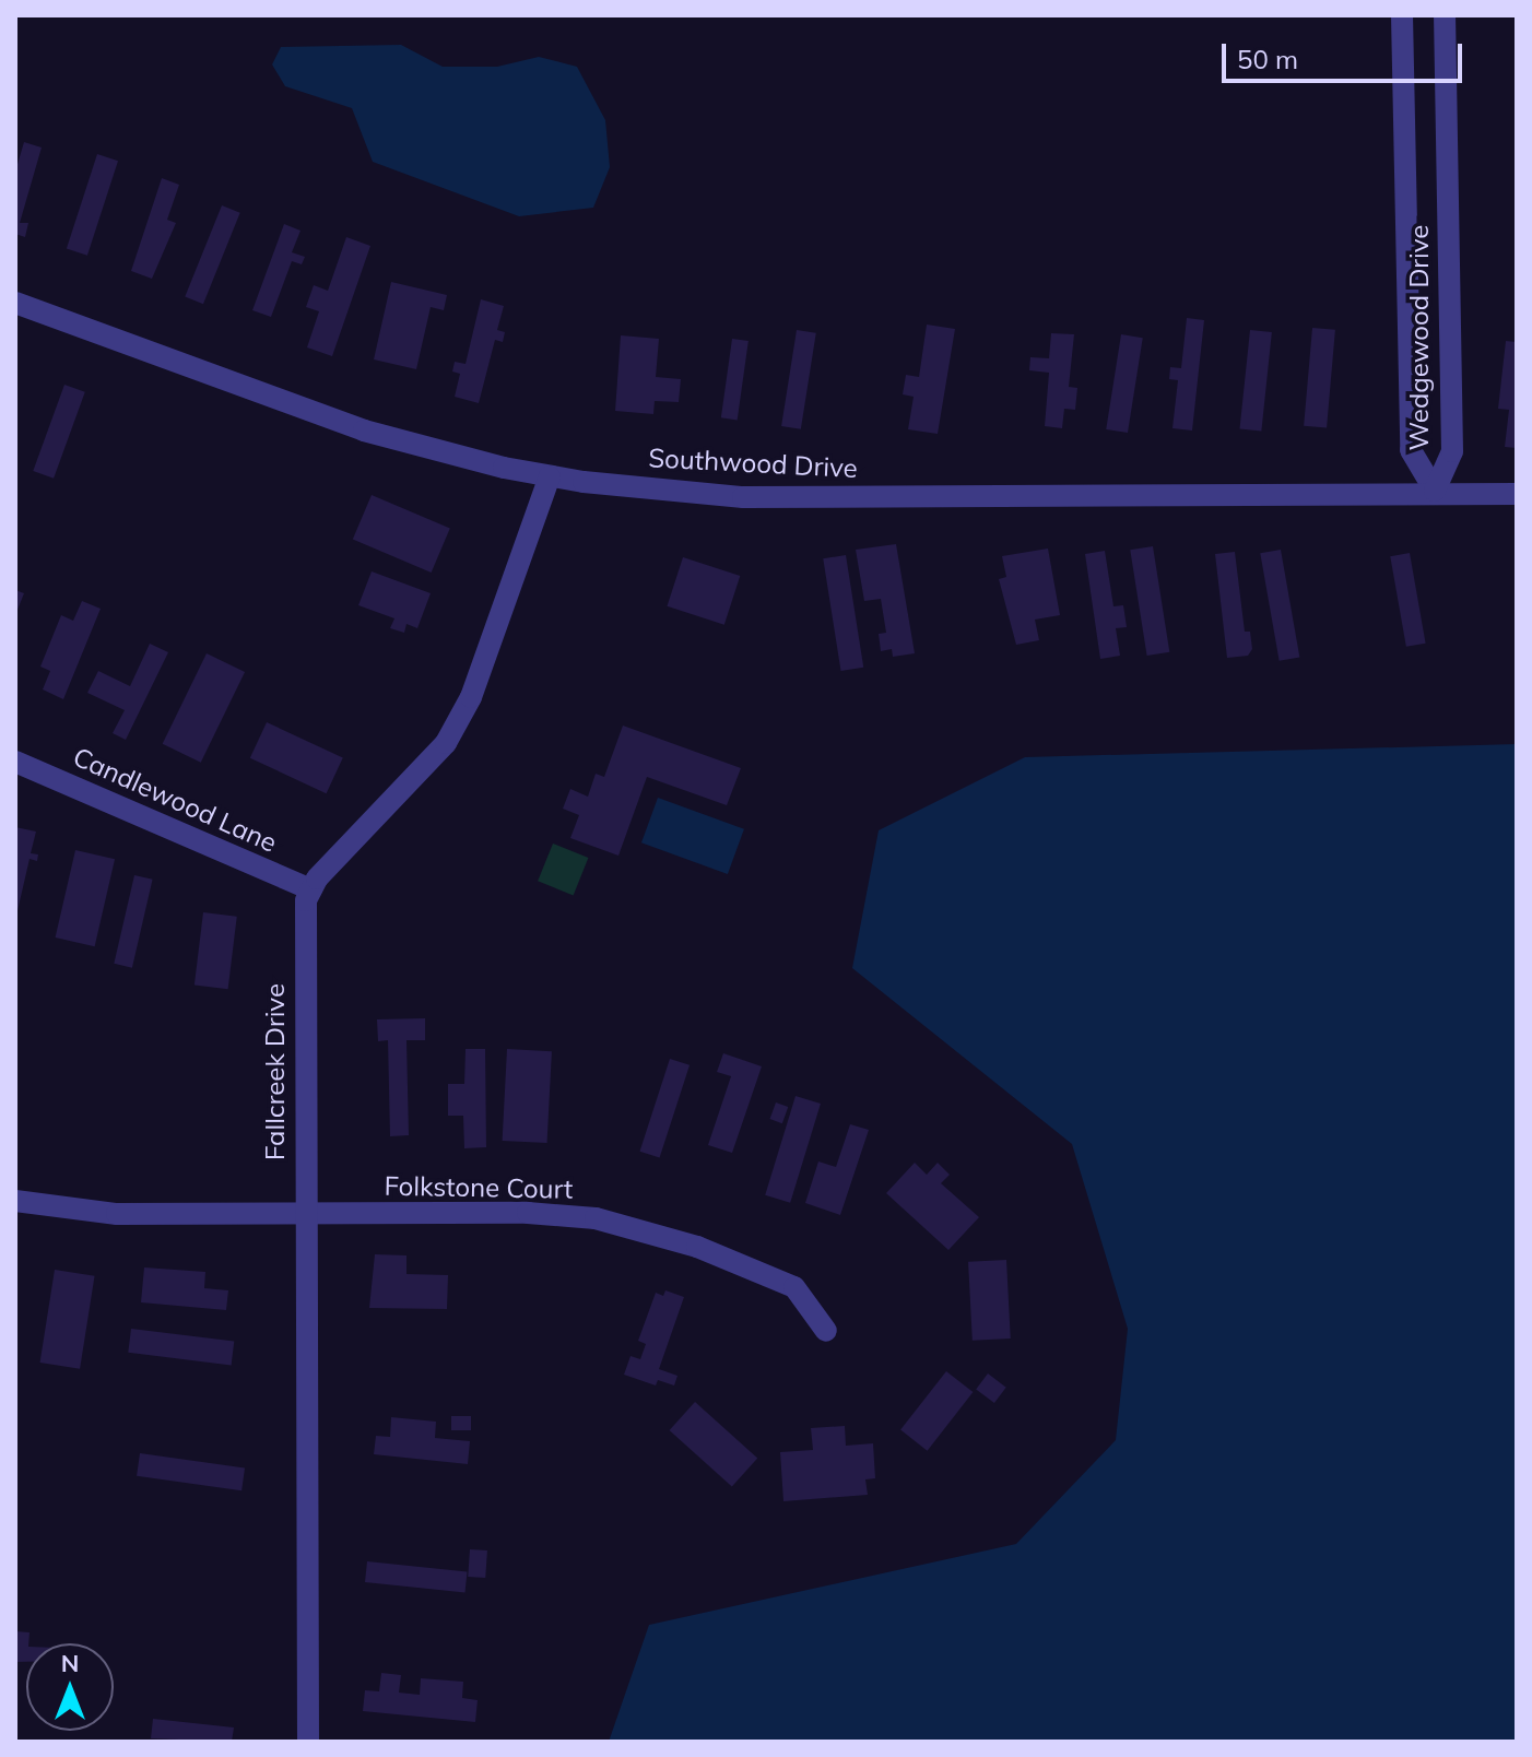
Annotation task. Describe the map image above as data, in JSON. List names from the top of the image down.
{
  "streets": {
    "street": [
      "Wedgewood Drive",
      "Southwood Drive",
      "Candlewood Lane",
      "Fallcreek Drive",
      "Folkstone Court"
    ]
  },
  "crossings": [
    ["Wedgewood Drive", "Southwood Drive"],
    ["Candlewood Lane", "Fallcreek Drive"],
    ["Fallcreek Drive", "Folkstone Court"]
  ],
  "scale_bar": "50 m",
  "north": "top"
}
